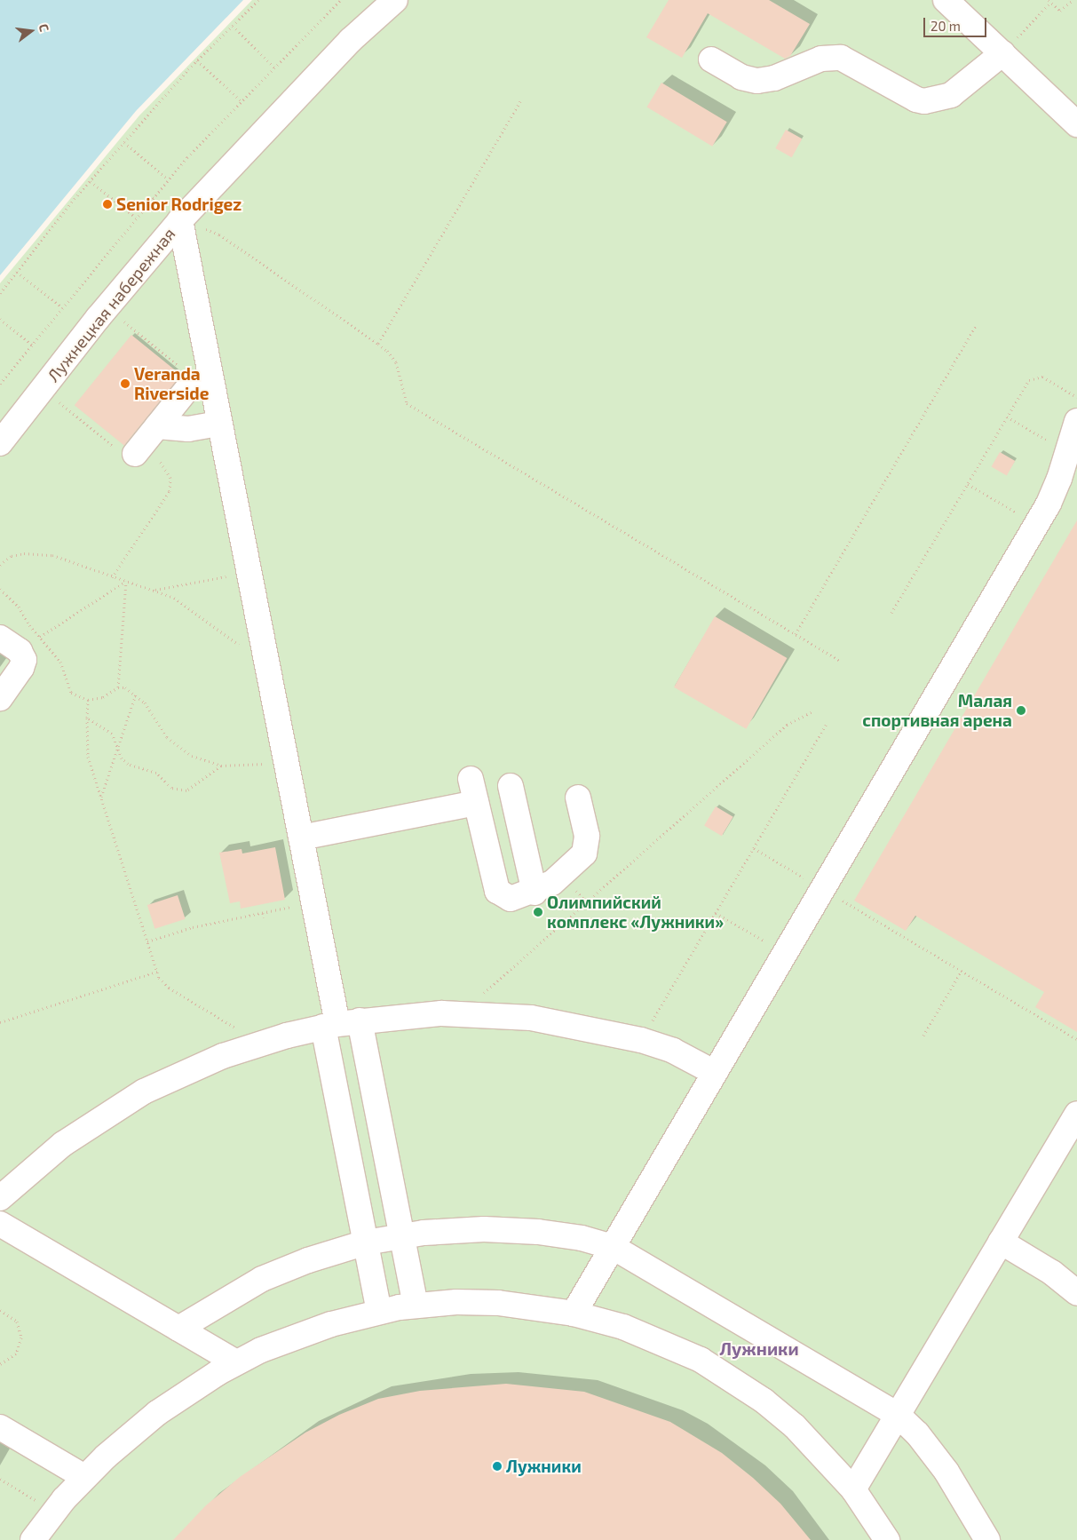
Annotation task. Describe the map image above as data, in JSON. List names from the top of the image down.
{
  "streets": {
    "street": ["Лужнецкая набережная"]
  },
  "districts": ["Лужники"],
  "places": [
    "Senior Rodrigez",
    "Veranda Riverside",
    "Малая спортивная арена",
    "Олимпийский комплекс «Лужники»",
    "Лужники"
  ],
  "scale_bar": "20 m",
  "north": "right"
}
